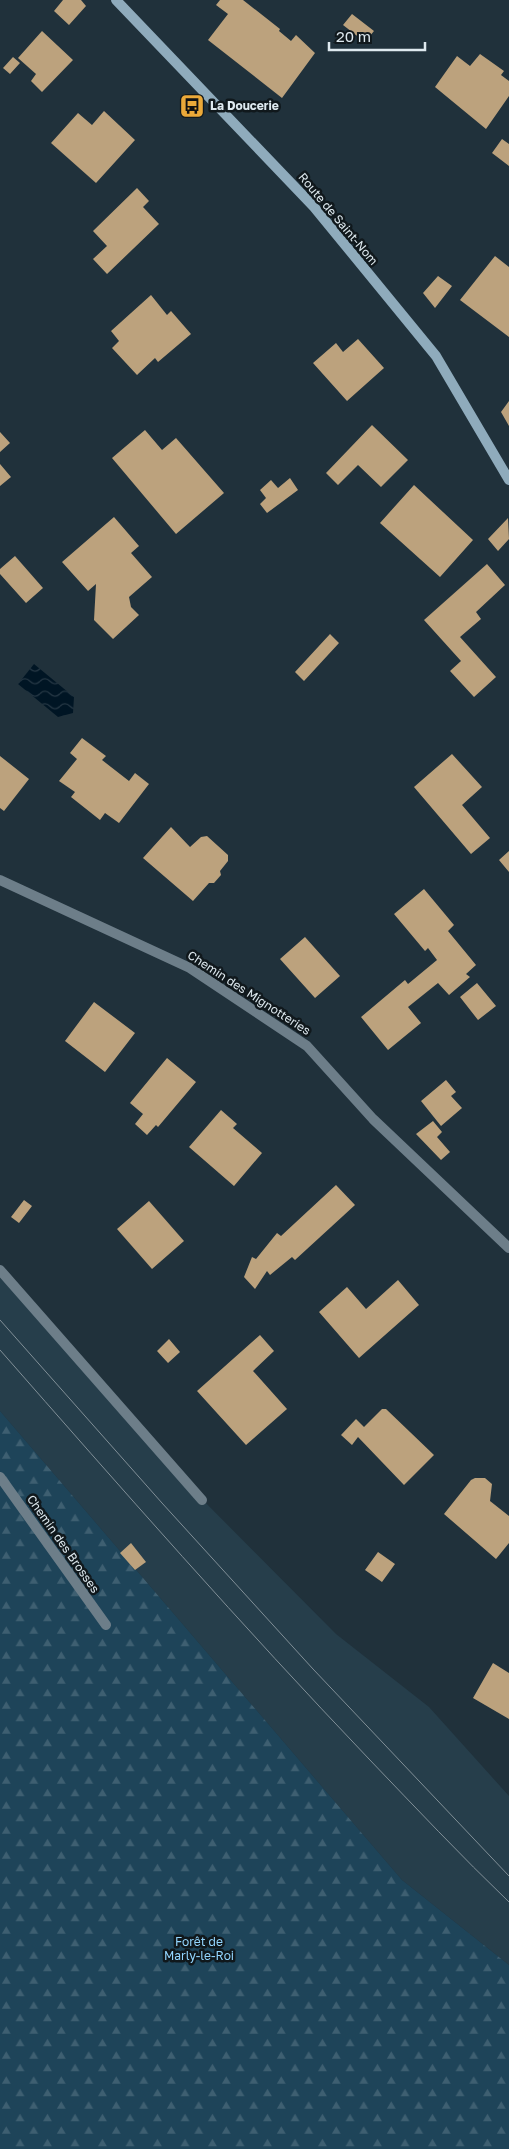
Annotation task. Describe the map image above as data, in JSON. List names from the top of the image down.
{
  "streets": {
    "street": ["Route de Saint-Nom", "Chemin des Mignotteries", "Chemin des Brosses"]
  },
  "parks": ["Forêt de Marly-le-Roi"],
  "places": {
    "bus stop": ["La Doucerie"]
  },
  "scale_bar": "20 m"
}
